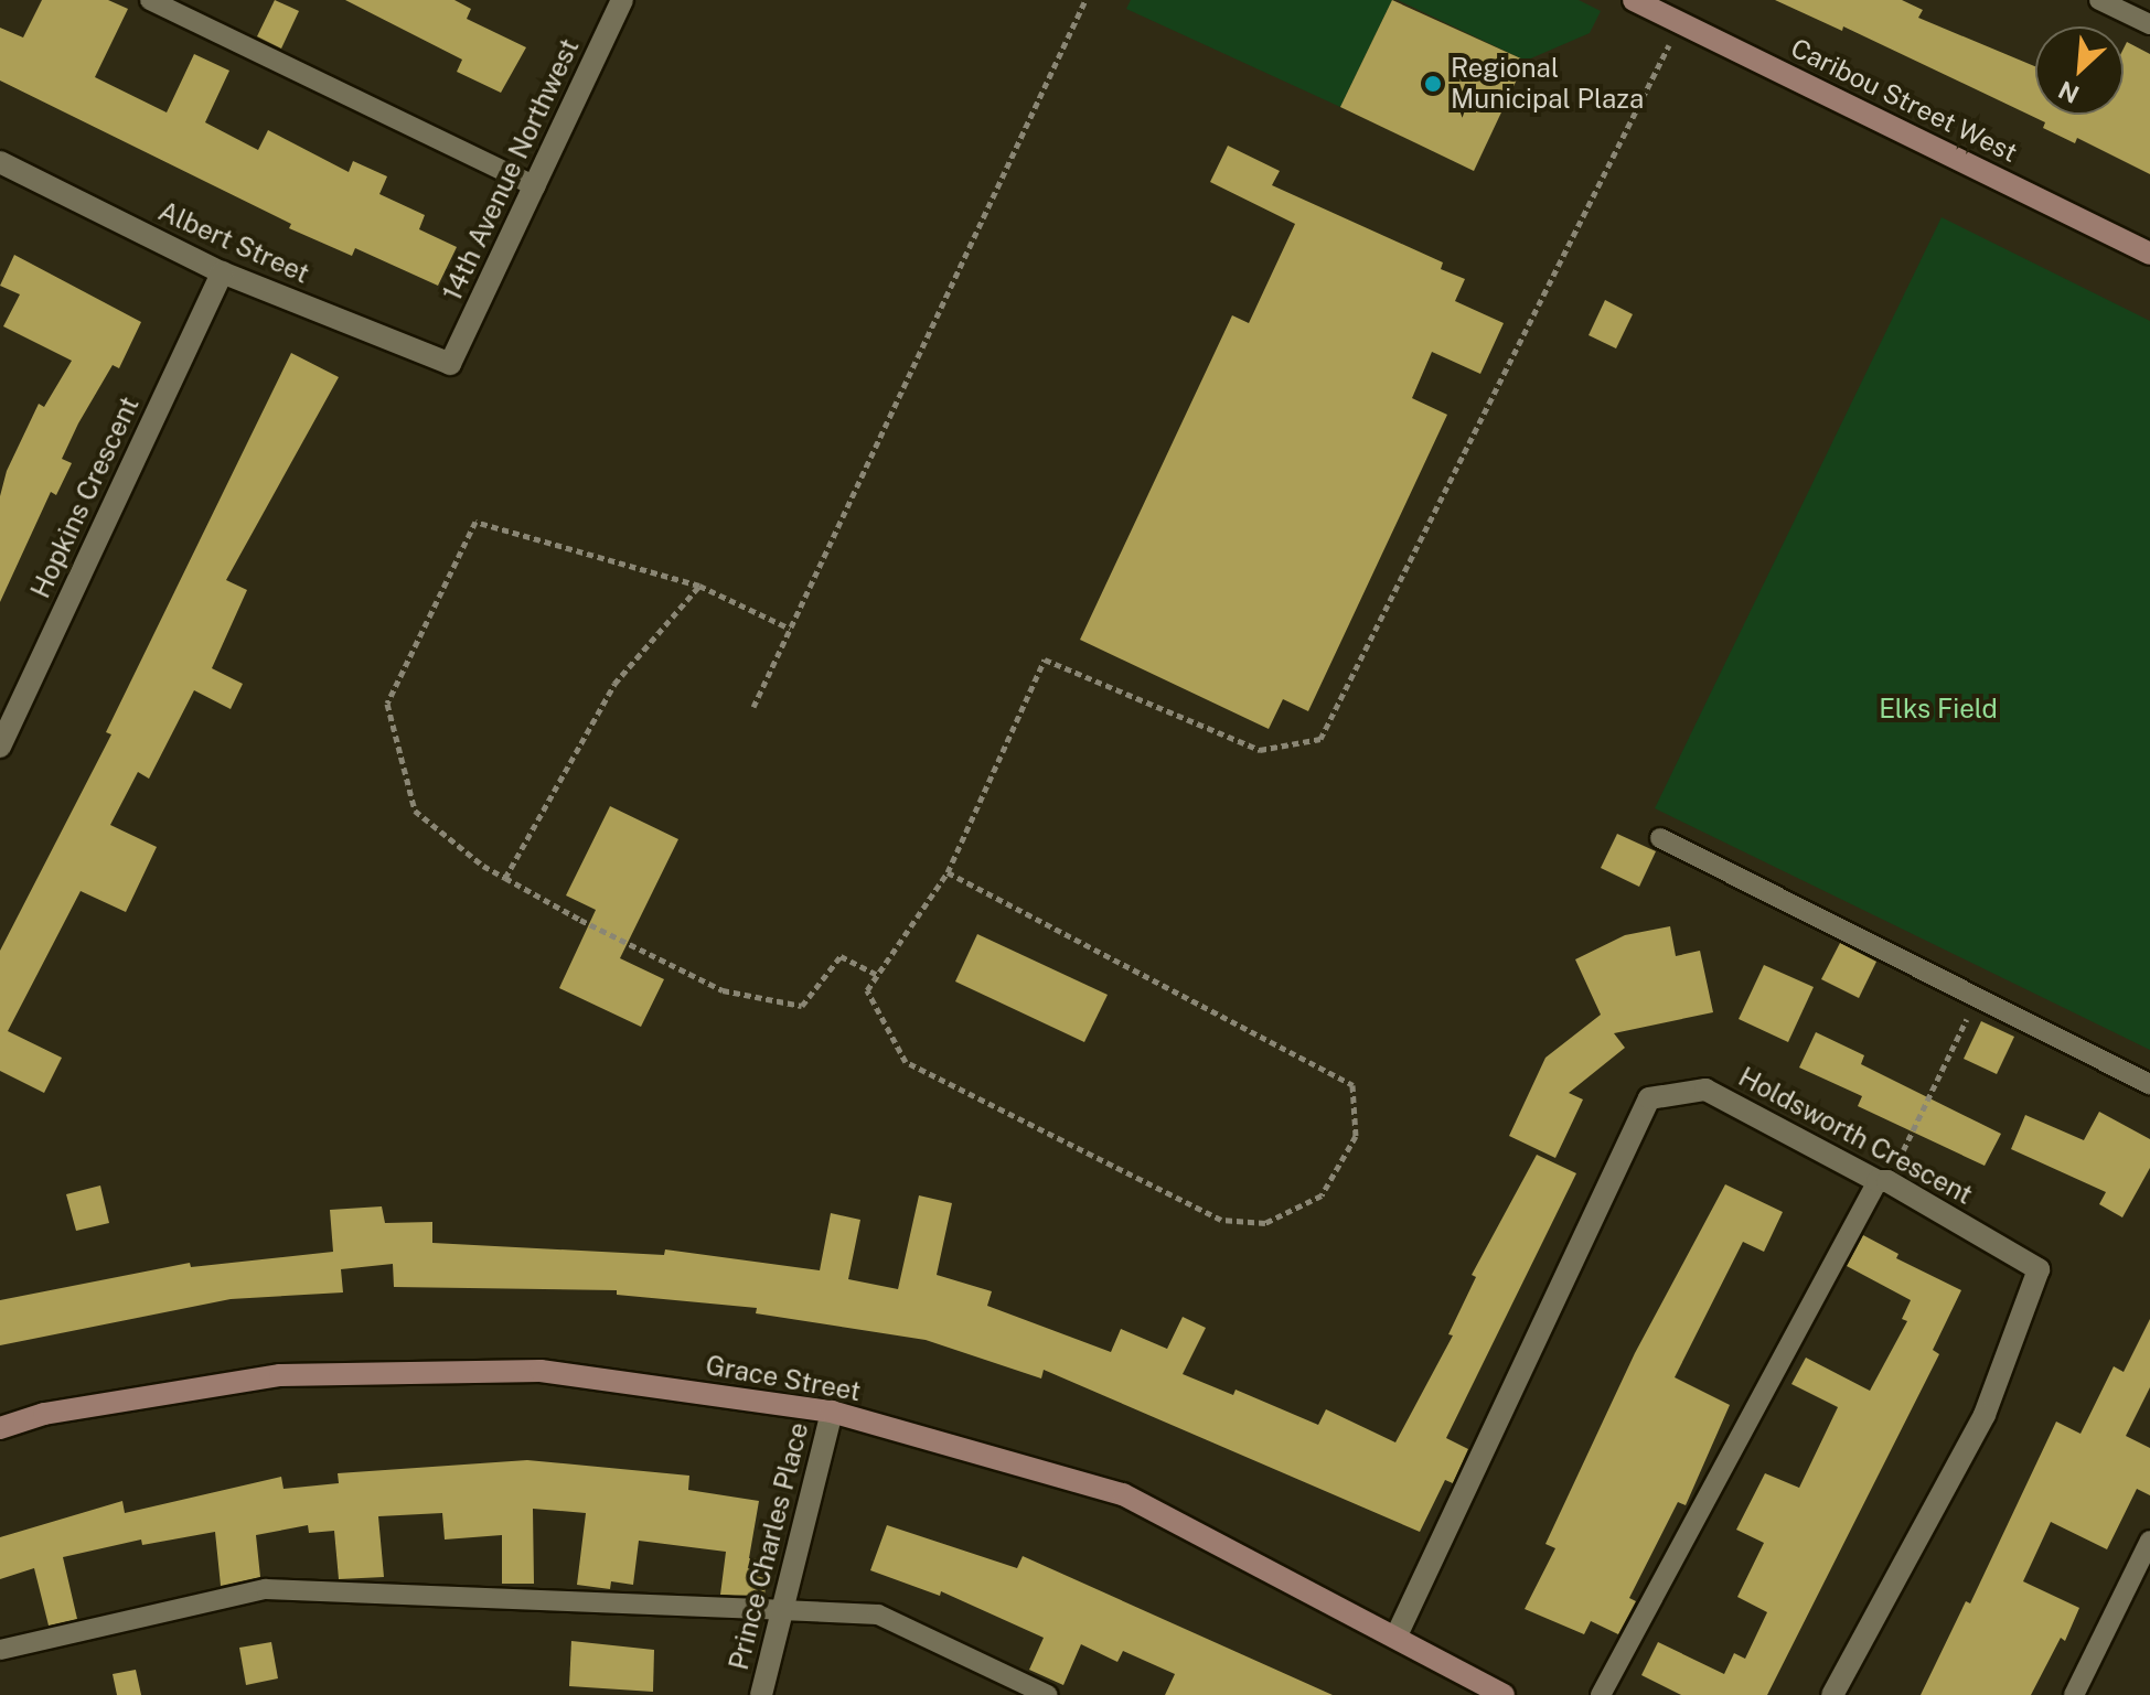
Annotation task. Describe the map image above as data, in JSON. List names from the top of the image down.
{
  "streets": {
    "street": [
      "Caribou Street West",
      "14th Avenue Northwest",
      "Albert Street",
      "Hopkins Crescent",
      "Holdsworth Crescent",
      "Grace Street",
      "Prince Charles Place"
    ]
  },
  "crossings": [
    ["14th Avenue Northwest", "Albert Street"],
    ["Albert Street", "Hopkins Crescent"],
    ["Holdsworth Crescent", "Grace Street"],
    ["Grace Street", "Prince Charles Place"]
  ],
  "parks": ["Elks Field"],
  "places": ["Regional Municipal Plaza"],
  "north": "bottom left"
}
